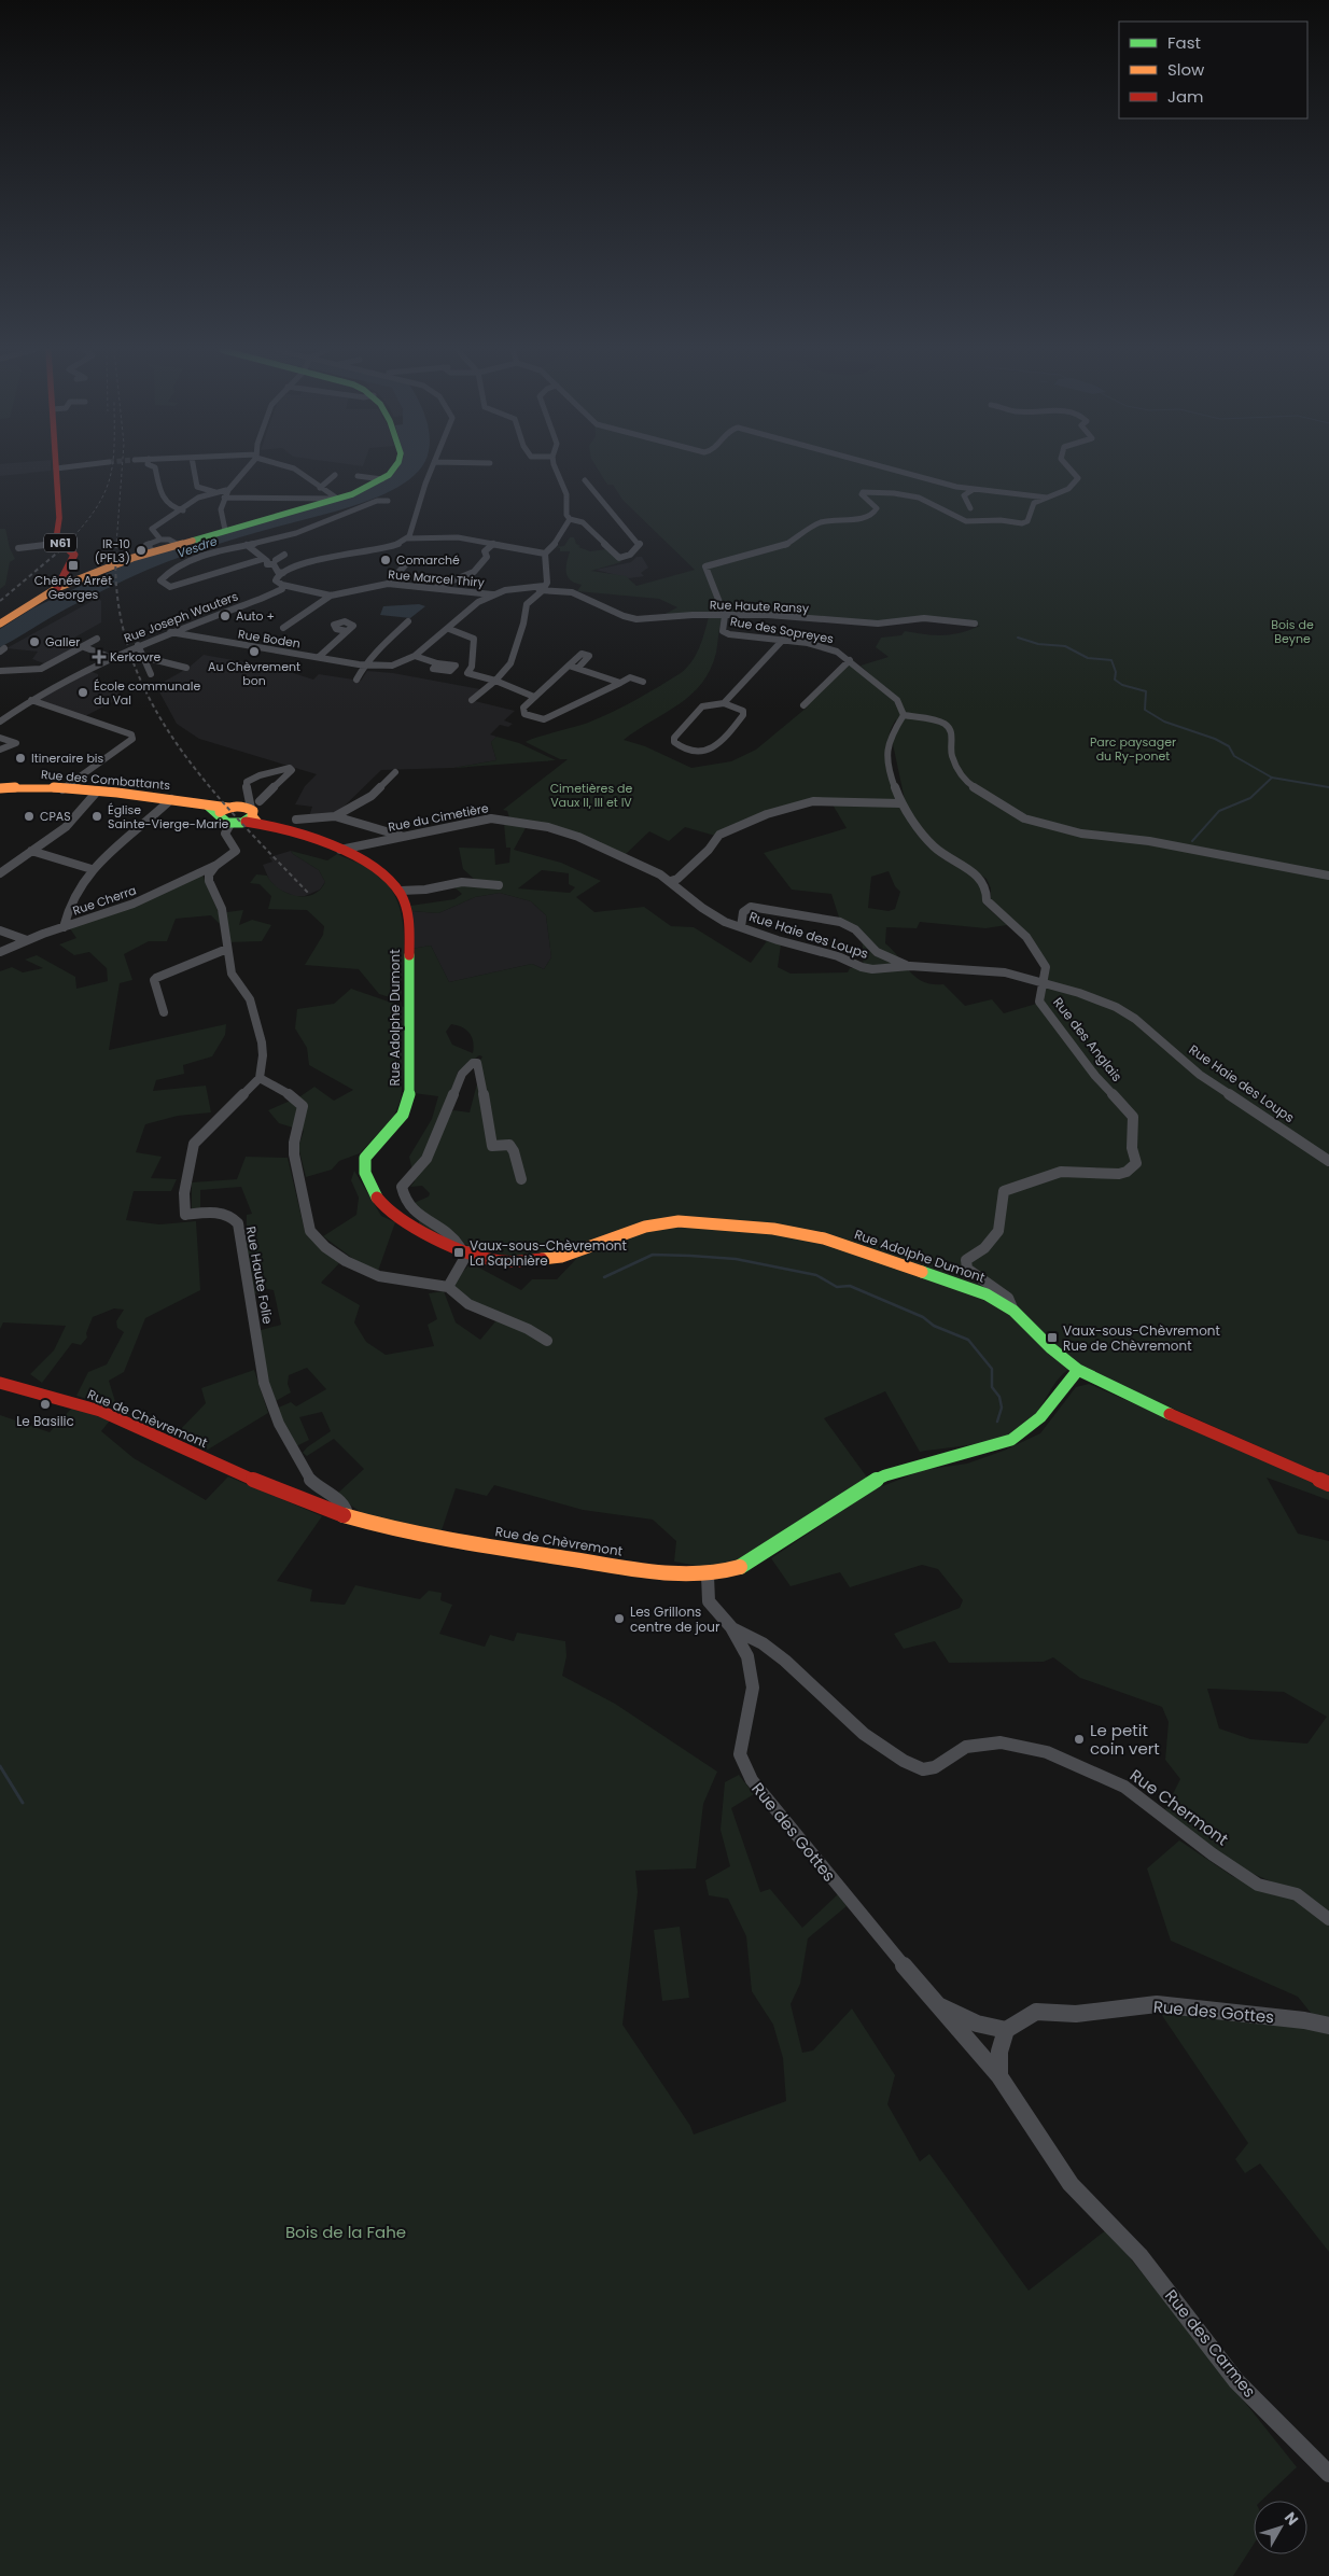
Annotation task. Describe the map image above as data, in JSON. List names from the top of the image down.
{
  "streets": {
    "main road": [
      "N61",
      "Rue des Combattants",
      "Rue Adolphe Dumont",
      "Rue de Chèvremont"
    ],
    "street": [
      "Rue Marcel Thiry",
      "Rue Haute Ransy",
      "Rue Joseph Wauters",
      "Rue des Sopreyes",
      "Rue Boden",
      "Rue du Cimetière",
      "Rue Cherra",
      "Rue Haie des Loups",
      "Rue des Anglais",
      "Rue Haute Folie",
      "Rue Chermont",
      "Rue des Gottes",
      "Rue des Carmes"
    ]
  },
  "crossings": [
    ["Rue Marcel Thiry", "Rue Haute Ransy"],
    ["Rue Marcel Thiry", "Rue Joseph Wauters"],
    ["Rue Marcel Thiry", "Rue Boden"],
    ["Rue Haute Ransy", "Rue des Sopreyes"],
    ["Rue Haute Ransy", "Rue Boden"],
    ["Rue Joseph Wauters", "Rue Boden"],
    ["Rue du Cimetière", "Rue Haie des Loups"],
    ["Rue Haie des Loups", "Rue des Anglais"],
    ["Rue Adolphe Dumont", "Rue des Anglais"],
    ["Rue Adolphe Dumont", "Rue de Chèvremont"],
    ["Rue Haute Folie", "Rue de Chèvremont"],
    ["Rue de Chèvremont", "Rue des Gottes"],
    ["Rue Chermont", "Rue des Gottes"],
    ["Rue des Gottes", "Rue des Carmes"]
  ],
  "water": ["Vesdre"],
  "parks": [
    "Bois de Beyne",
    "Parc paysager du Ry-ponet",
    "Cimetières de Vaux II, III et IV",
    "Bois de la Fahe"
  ],
  "places": {
    "other": [
      "IR-10 (PFL3)",
      "Comarché",
      "Auto +",
      "Galler",
      "Au Chèvrement bon",
      "École communale du Val",
      "Itineraire bis",
      "CPAS",
      "Église Sainte-Vierge-Marie",
      "Le Basilic",
      "Les Grillons centre de jour",
      "Le petit coin vert"
    ],
    "transit": ["Chênée Arrêt Georges", "Vaux-sous-Chèvremont La Sapinière", "Vaux-sous-Chèvremont Rue de Chèvremont"],
    "health": ["Kerkovre"]
  },
  "legend": ["Fast", "Slow", "Jam"],
  "north": "top right"
}
